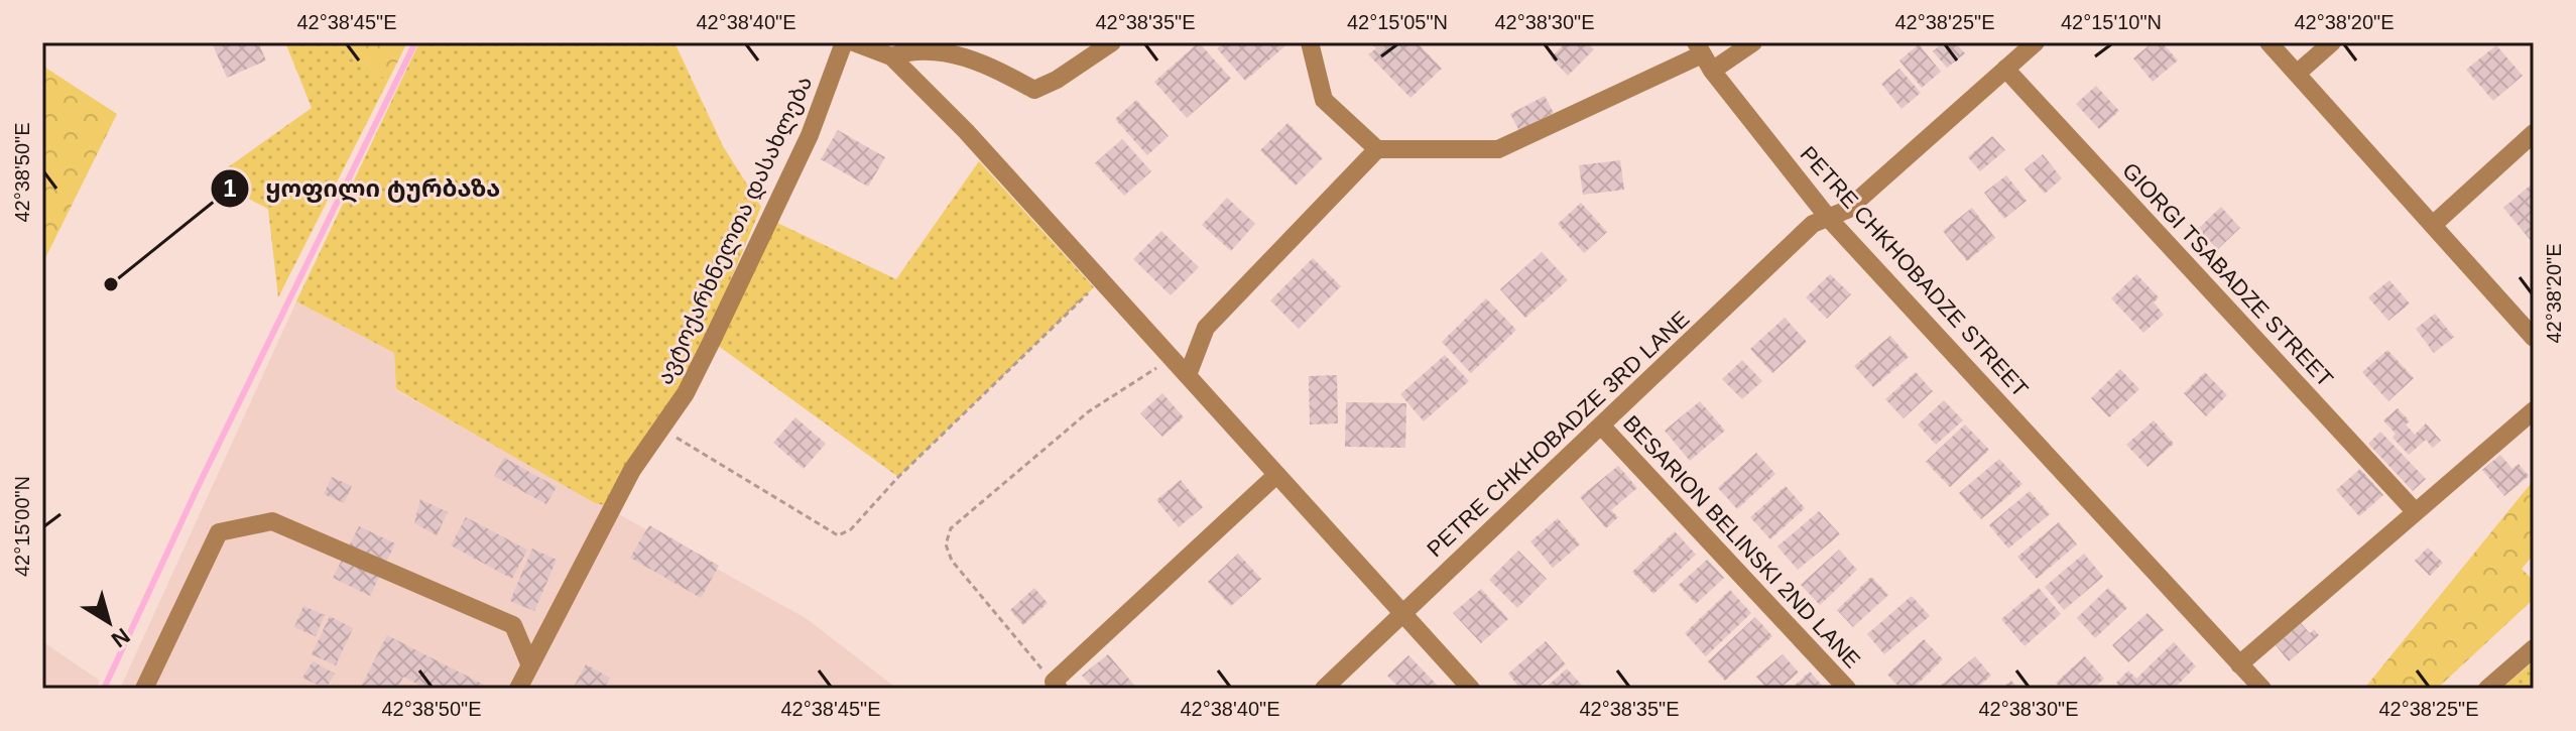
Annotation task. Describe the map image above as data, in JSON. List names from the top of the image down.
{
  "streets": {
    "street": [
      "ავტოქარხნელთა დასახლება",
      "PETRE CHKHOBADZE STREET",
      "GIORGI TSABADZE STREET",
      "PETRE CHKHOBADZE 3RD LANE",
      "BESARION BELINSKI 2ND LANE"
    ]
  },
  "crossings": [
    ["PETRE CHKHOBADZE STREET", "PETRE CHKHOBADZE 3RD LANE"],
    ["GIORGI TSABADZE STREET", "PETRE CHKHOBADZE 3RD LANE"],
    ["PETRE CHKHOBADZE 3RD LANE", "BESARION BELINSKI 2ND LANE"]
  ],
  "places": ["ყოფილი ტურბაზა"],
  "north": "bottom right",
  "coordinates": [
    "42°38'45\"E",
    "42°38'40\"E",
    "42°38'35\"E",
    "42°15'05\"N",
    "42°38'30\"E",
    "42°38'25\"E",
    "42°15'10\"N",
    "42°38'20\"E",
    "42°38'50\"E",
    "42°15'00\"N"
  ]
}
